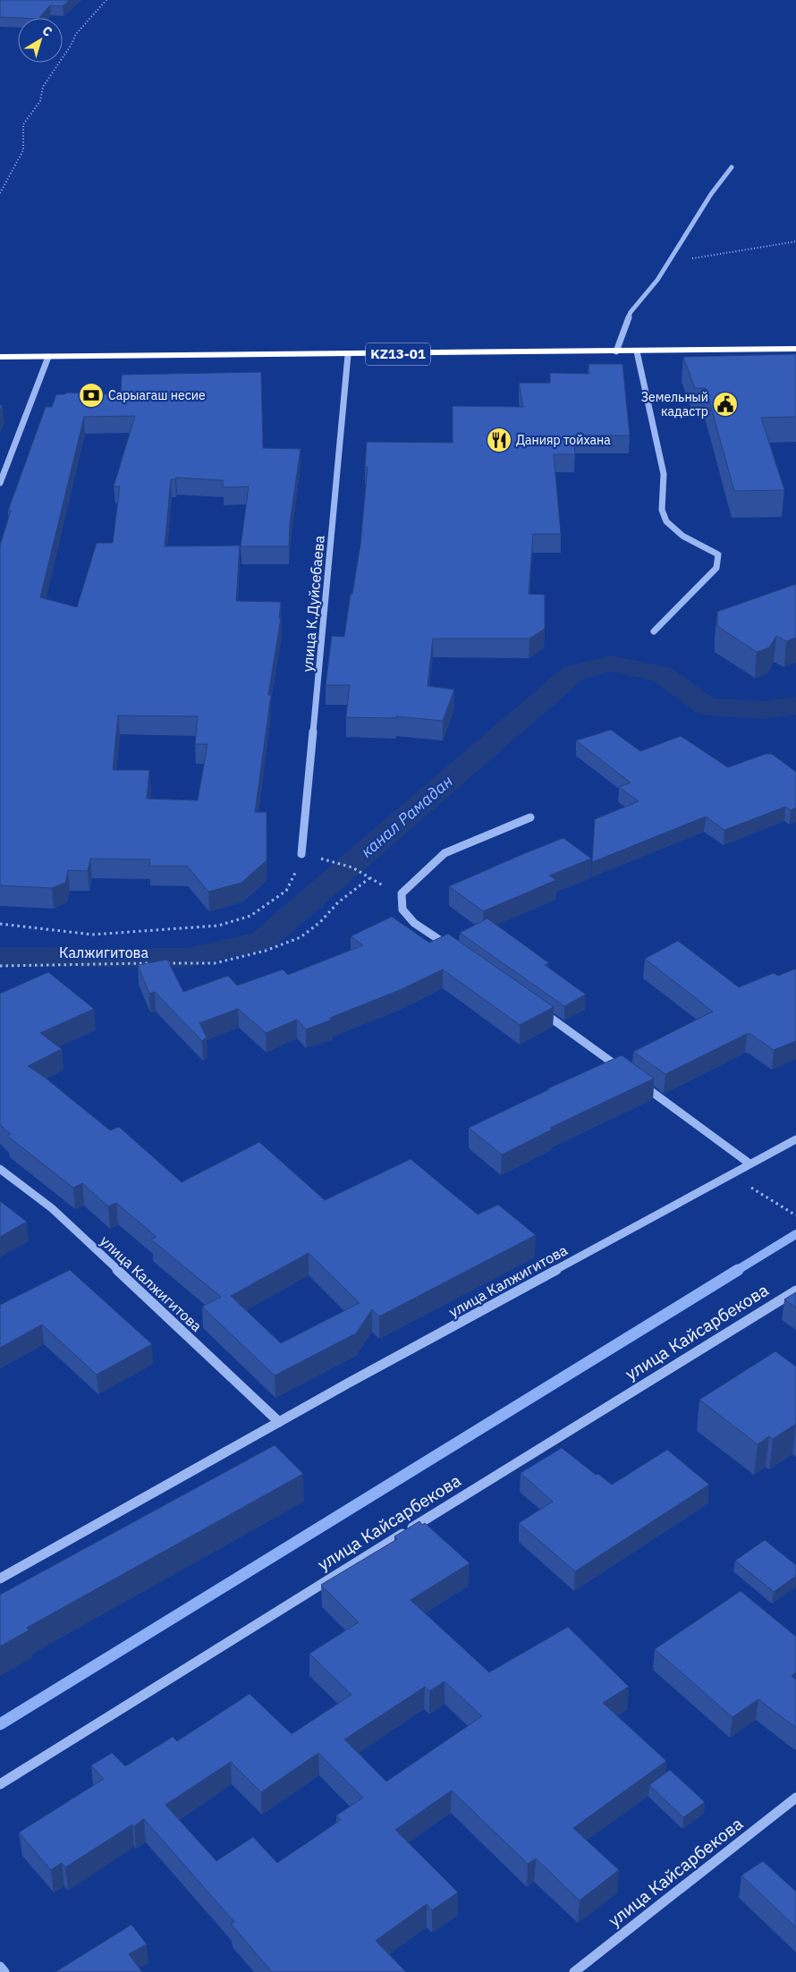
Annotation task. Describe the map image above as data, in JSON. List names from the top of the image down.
{
  "streets": {
    "highway": ["KZ13-01"],
    "street": ["улица К.Дуйсебаева", "улица Калжигитова", "улица Кайсарбекова"],
    "path": ["Калжигитова"]
  },
  "crossings": [
    ["KZ13-01", "улица К.Дуйсебаева"]
  ],
  "water": ["канал Рамадан"],
  "places": {
    "bank": ["Сарыагаш несие"],
    "public building": ["Земельный кадастр"],
    "restaurant": ["Данияр тойхана"]
  },
  "north": "top right"
}
